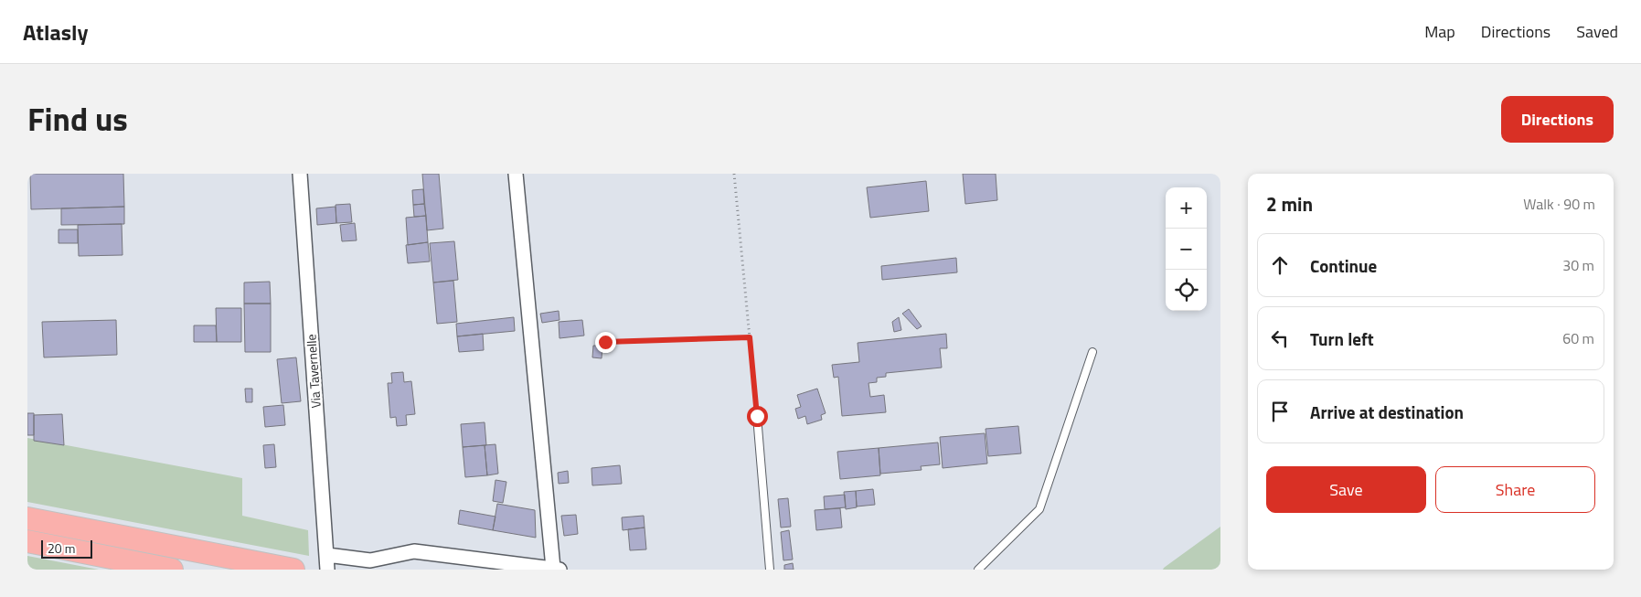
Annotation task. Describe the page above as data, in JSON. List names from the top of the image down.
{
  "streets": {
    "street": ["Via Tavernelle"]
  },
  "scale_bar": "20 m",
  "page": {
    "header": "Atlasly",
    "nav": ["Map", "Directions", "Saved"],
    "title": "Find us",
    "buttons": [
      "Directions",
      ["Save", "Share"]
    ],
    "heading": ["2 min", "Walk · 90 m"],
    "map_buttons": ["+", "−"],
    "list": [
      ["Continue", "30 m"],
      ["Turn left", "60 m"],
      "Arrive at destination"
    ],
    "scale": "20 m"
  }
}
